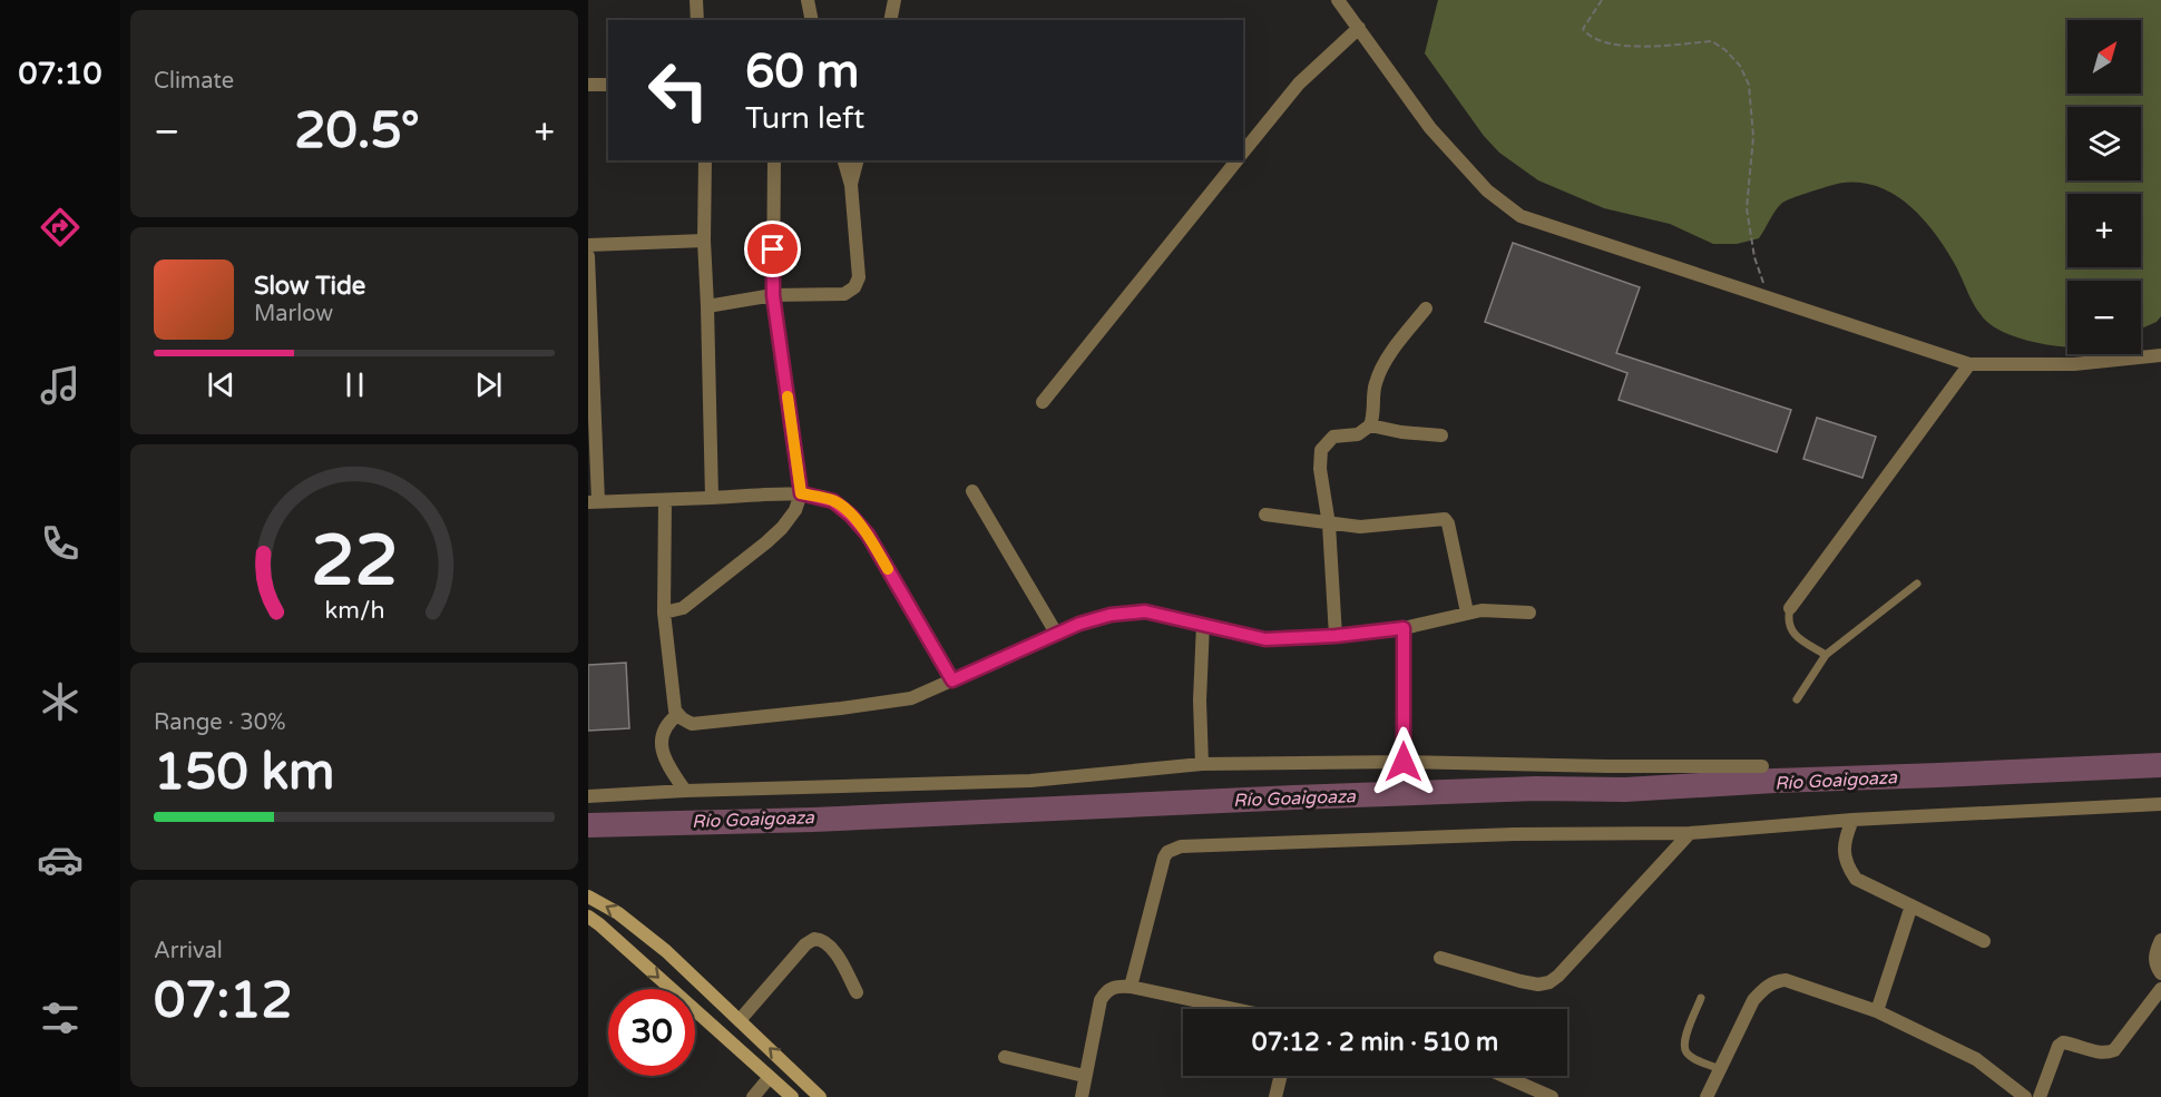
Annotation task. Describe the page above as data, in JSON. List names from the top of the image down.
{
  "water": ["Río Goaigoaza"],
  "north": "top right",
  "page": {
    "tabs": "07:10",
    "tile": [
      "Climate",
      ["Range · 30%", "150 km"],
      ["Arrival", "07:12"]
    ],
    "map_buttons": ["+", "−"],
    "turn": ["60 m", "Turn left"],
    "heat": ["−", "20.5°", "+"],
    "song": ["Slow Tide", "Marlow"],
    "limit": "30",
    "trip": "07:12 · 2 min · 510 m",
    "gauge": ["22", "km/h"]
  }
}
